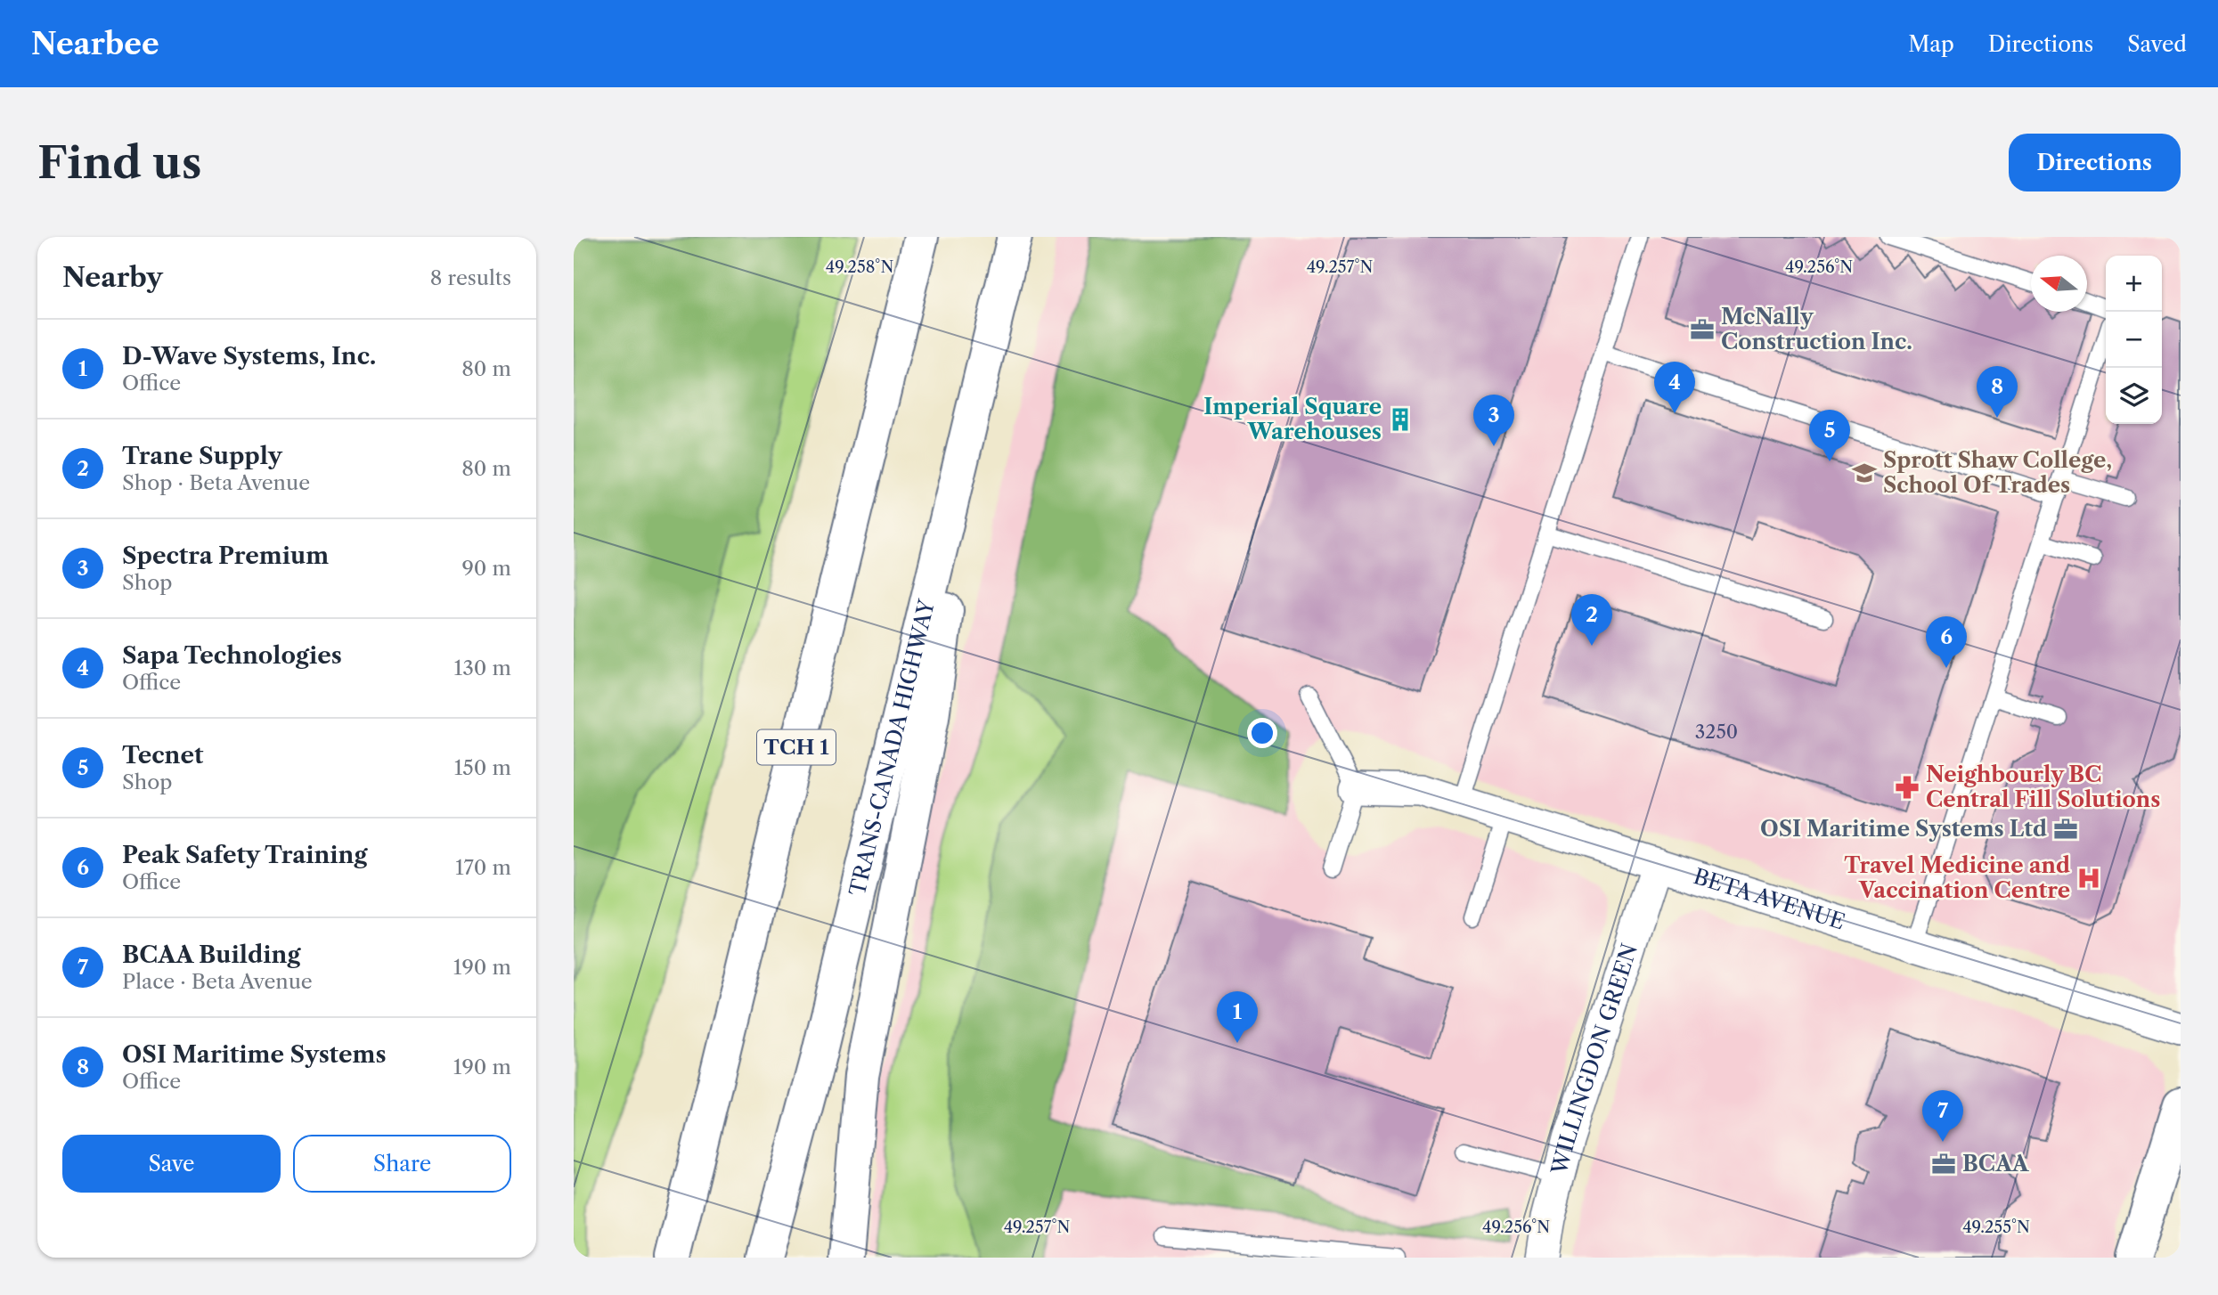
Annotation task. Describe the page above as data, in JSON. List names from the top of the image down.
{
  "streets": {
    "main road": ["TCH 1", "TRANS-CANADA HIGHWAY"],
    "street": ["BETA AVENUE", "WILLINGDON GREEN"]
  },
  "crossings": [
    ["BETA AVENUE", "WILLINGDON GREEN"]
  ],
  "places": {
    "office": ["McNally Construction Inc.", "OSI Maritime Systems Ltd", "BCAA"],
    "building": ["Imperial Square Warehouses"],
    "school or university": ["Sprott Shaw College, School Of Trades"],
    "pharmacy": ["Neighbourly BC Central Fill Solutions"],
    "hospital": ["Travel Medicine and Vaccination Centre"]
  },
  "house_numbers": ["3250"],
  "north": "left",
  "page": {
    "header": "Nearbee",
    "nav": ["Map", "Directions", "Saved"],
    "buttons": [
      "Directions",
      ["Save", "Share"]
    ],
    "title": "Find us",
    "heading": ["Nearby", "8 results"],
    "map_buttons": ["+", "−"],
    "list": [
      {
        "mark": "1",
        "name": "D-Wave Systems, Inc.",
        "note": "Office",
        "value": "80 m"
      },
      {
        "mark": "2",
        "name": "Trane Supply",
        "note": "Shop · Beta Avenue",
        "value": "80 m"
      },
      {
        "mark": "3",
        "name": "Spectra Premium",
        "note": "Shop",
        "value": "90 m"
      },
      {
        "mark": "4",
        "name": "Sapa Technologies",
        "note": "Office",
        "value": "130 m"
      },
      {
        "mark": "5",
        "name": "Tecnet",
        "note": "Shop",
        "value": "150 m"
      },
      {
        "mark": "6",
        "name": "Peak Safety Training",
        "note": "Office",
        "value": "170 m"
      },
      {
        "mark": "7",
        "name": "BCAA Building",
        "note": "Place · Beta Avenue",
        "value": "190 m"
      },
      {
        "mark": "8",
        "name": "OSI Maritime Systems",
        "note": "Office",
        "value": "190 m"
      }
    ],
    "pins": [
      "4",
      "8",
      "3",
      "5",
      "2",
      "6",
      "1",
      "7"
    ]
  },
  "coordinates": [
    "49.258°N",
    "49.257°N",
    "49.256°N",
    "49.255°N"
  ]
}
